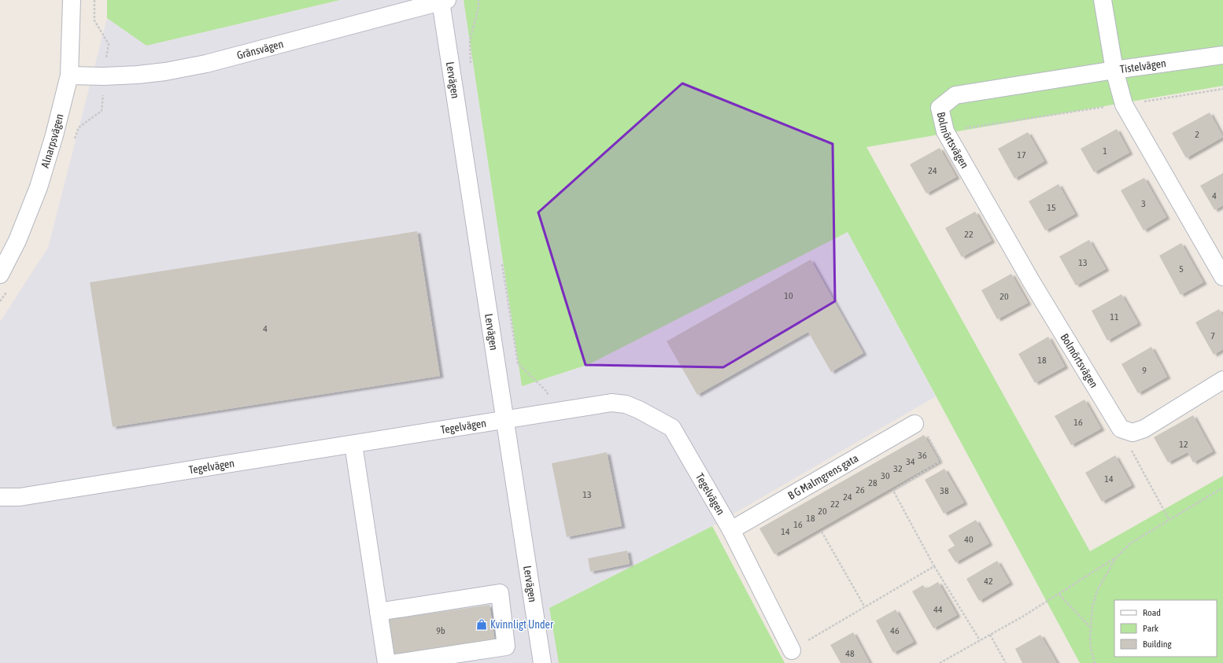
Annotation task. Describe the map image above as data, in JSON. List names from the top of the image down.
{
  "streets": {
    "street": [
      "Gränsvägen",
      "Tistelvägen",
      "Lervägen",
      "Bolmörtsvägen",
      "Alnarpsvägen",
      "Tegelvägen",
      "B G Malmgrens gata"
    ]
  },
  "crossings": [
    ["Gränsvägen", "Lervägen"],
    ["Gränsvägen", "Alnarpsvägen"],
    ["Tistelvägen", "Bolmörtsvägen"],
    ["Lervägen", "Tegelvägen"],
    ["Tegelvägen", "B G Malmgrens gata"]
  ],
  "places": {
    "shop": ["Kvinnligt Under"]
  },
  "house_numbers": [
    "2",
    "1",
    "17",
    "24",
    "4",
    "3",
    "15",
    "22",
    "13",
    "5",
    "10",
    "20",
    "11",
    "4",
    "7",
    "18",
    "9",
    "16",
    "12",
    "36",
    "34",
    "32",
    "30",
    "14",
    "28",
    "26",
    "38",
    "13",
    "24",
    "22",
    "20",
    "18",
    "16",
    "14",
    "40",
    "42",
    "44",
    "9b",
    "46",
    "48"
  ],
  "legend": ["Road", "Park", "Building"]
}
